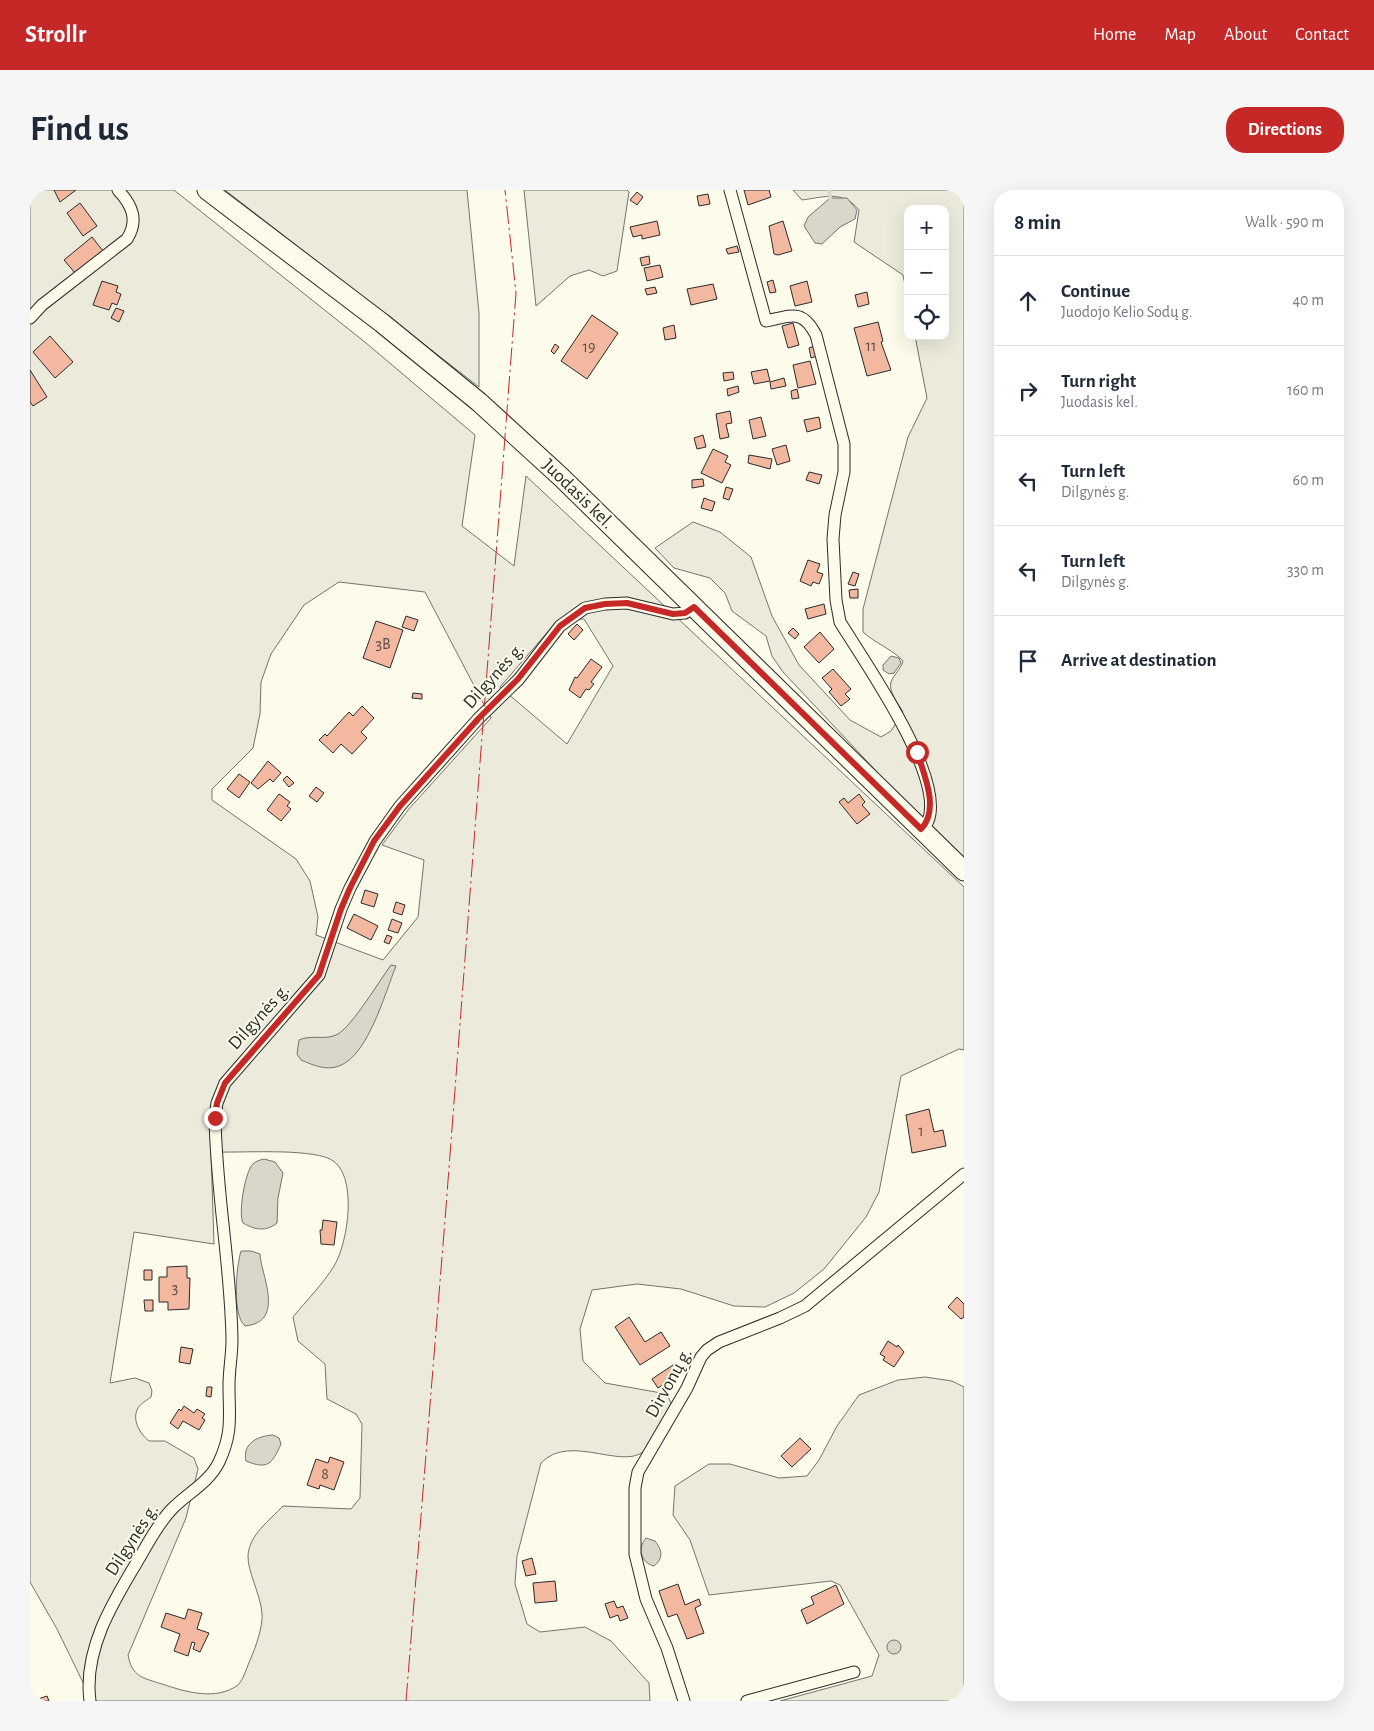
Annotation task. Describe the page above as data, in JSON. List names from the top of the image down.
{
  "streets": {
    "main road": ["Juodasis kel."],
    "street": ["Dilgynės g.", "Dirvonų g."]
  },
  "crossings": [
    ["Juodasis kel.", "Dilgynės g."]
  ],
  "house_numbers": [
    "11",
    "19",
    "3B",
    "1",
    "3",
    "8"
  ],
  "page": {
    "header": "Strollr",
    "nav": [
      "Home",
      "Map",
      "About",
      "Contact"
    ],
    "buttons": "Directions",
    "title": "Find us",
    "heading": ["8 min", "Walk · 590 m"],
    "map_buttons": ["+", "−"],
    "list": [
      ["Continue", "Juodojo Kelio Sodų g.", "40 m"],
      ["Turn right", "Juodasis kel.", "160 m"],
      ["Turn left", "Dilgynės g.", "60 m"],
      ["Turn left", "Dilgynės g.", "330 m"],
      "Arrive at destination"
    ]
  }
}
